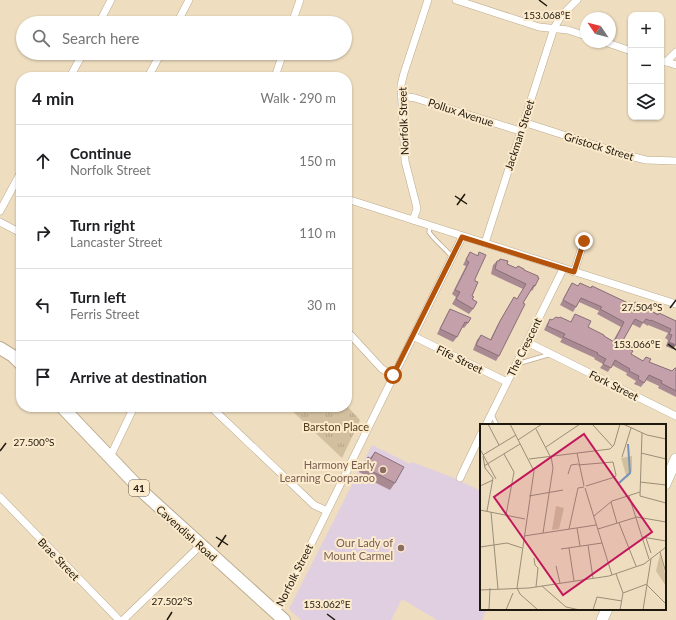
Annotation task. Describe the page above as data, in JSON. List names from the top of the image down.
{
  "streets": {
    "main road": ["41", "Cavendish Road"],
    "street": [
      "Pollux Avenue",
      "Norfolk Street",
      "Jackman Street",
      "Gristock Street",
      "The Crescent",
      "Fife Street",
      "Fork Street",
      "Brae Street"
    ]
  },
  "crossings": [
    ["Pollux Avenue", "Norfolk Street"],
    ["Pollux Avenue", "Jackman Street"],
    ["Norfolk Street", "Fife Street"],
    ["Norfolk Street", "Cavendish Road"],
    ["Jackman Street", "Gristock Street"],
    ["The Crescent", "Fife Street"],
    ["The Crescent", "Fork Street"]
  ],
  "parks": ["Barston Place"],
  "places": ["Harmony Early Learning Coorparoo", "Our Lady of Mount Carmel"],
  "north": "top left",
  "page": {
    "map_buttons": ["+", "−"],
    "search": "Search here",
    "heading": ["4 min", "Walk · 290 m"],
    "list": [
      ["Continue", "Norfolk Street", "150 m"],
      ["Turn right", "Lancaster Street", "110 m"],
      ["Turn left", "Ferris Street", "30 m"],
      "Arrive at destination"
    ]
  },
  "coordinates": [
    "153.068°E",
    "27.504°S",
    "153.066°E",
    "27.500°S",
    "27.502°S",
    "153.062°E"
  ]
}
